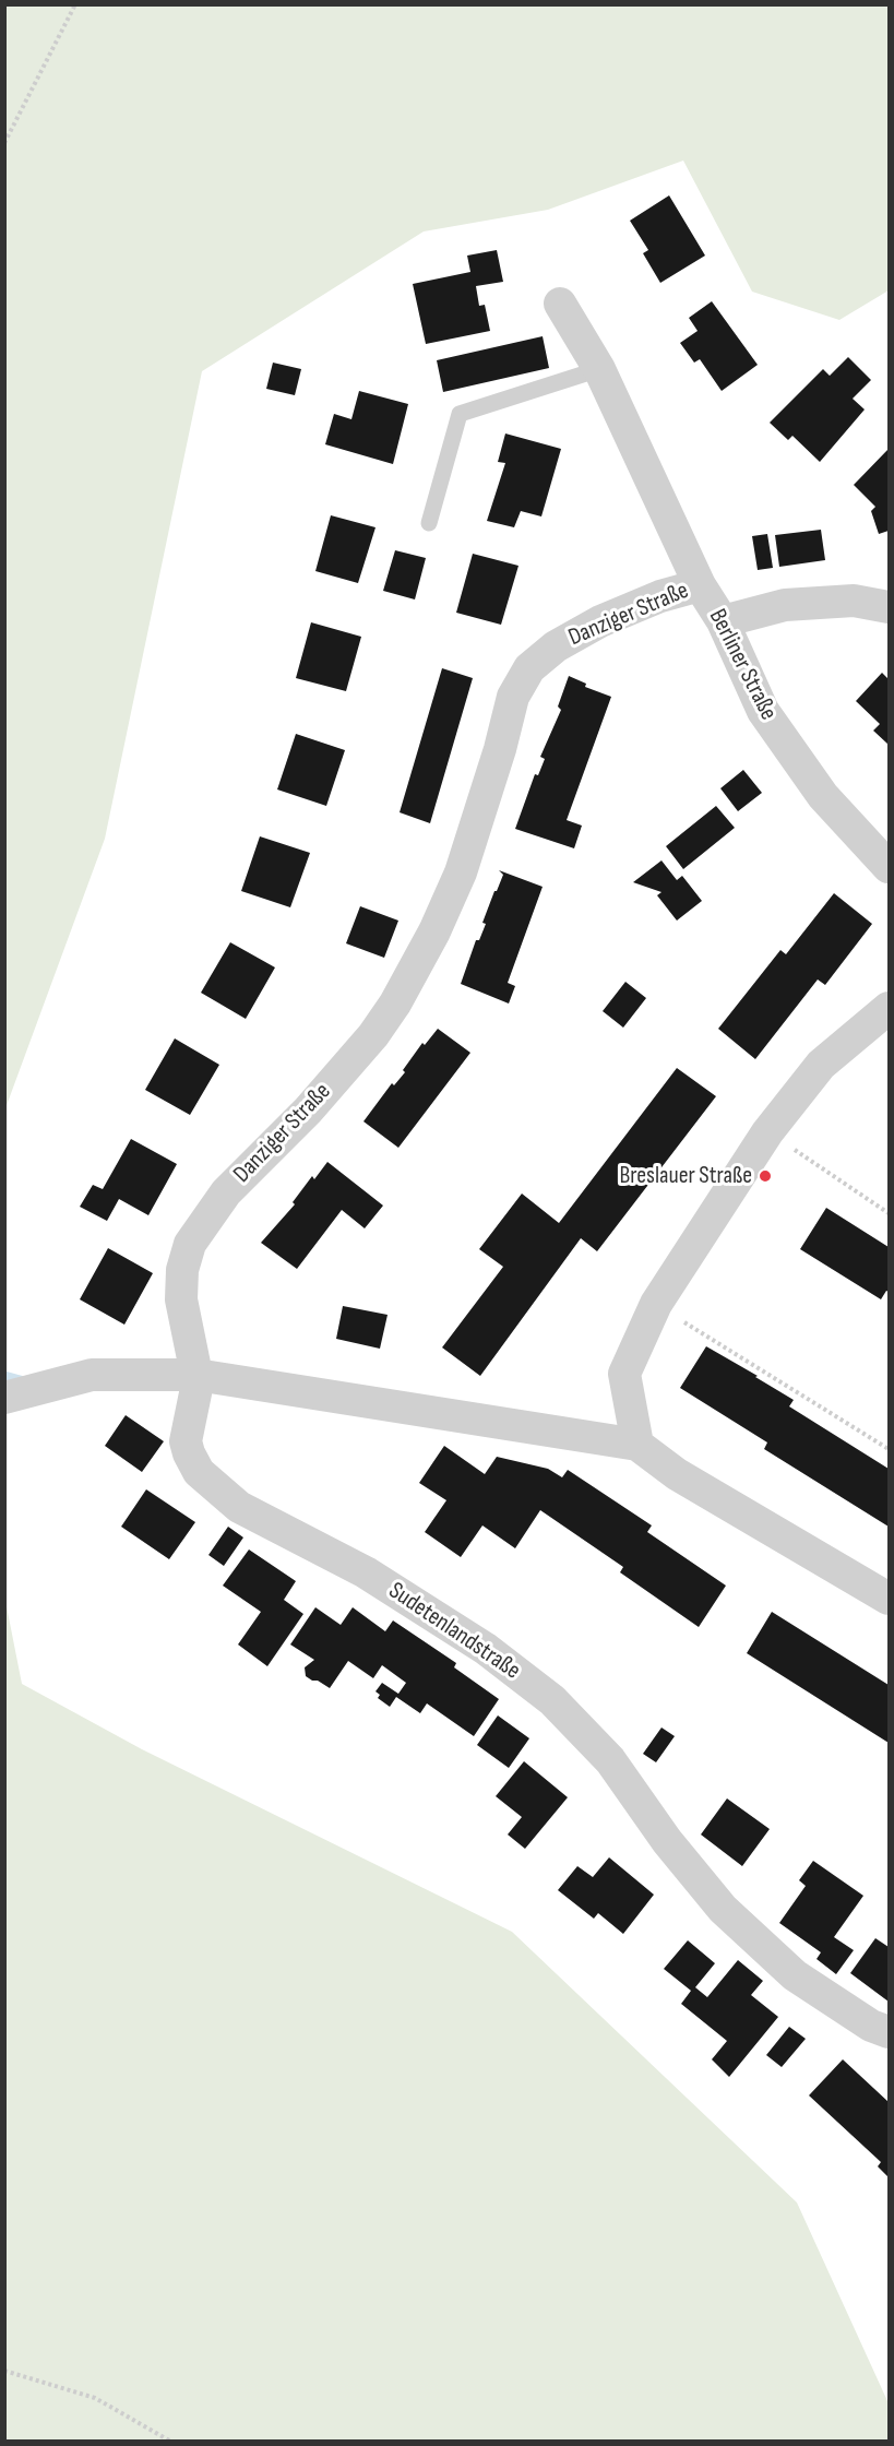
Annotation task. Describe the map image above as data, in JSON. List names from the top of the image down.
{
  "streets": {
    "street": ["Danziger Straße", "Berliner Straße", "Sudetenlandstraße"]
  },
  "crossings": [
    ["Danziger Straße", "Berliner Straße"],
    ["Danziger Straße", "Sudetenlandstraße"]
  ],
  "places": ["Breslauer Straße"]
}
